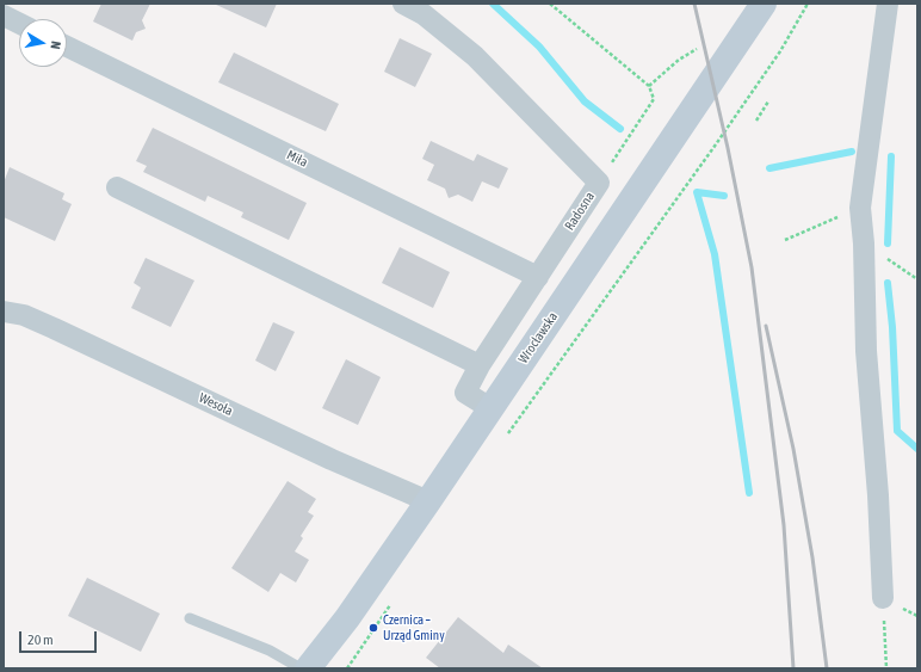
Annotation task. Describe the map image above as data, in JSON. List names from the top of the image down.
{
  "streets": {
    "main road": ["Wrocławska"],
    "street": ["Miła", "Radosna", "Wesoła"]
  },
  "crossings": [
    ["Miła", "Radosna"],
    ["Radosna", "Wrocławska"],
    ["Wrocławska", "Wesoła"]
  ],
  "places": ["Czernica – Urząd Gminy"],
  "scale_bar": "20 m",
  "north": "right"
}
